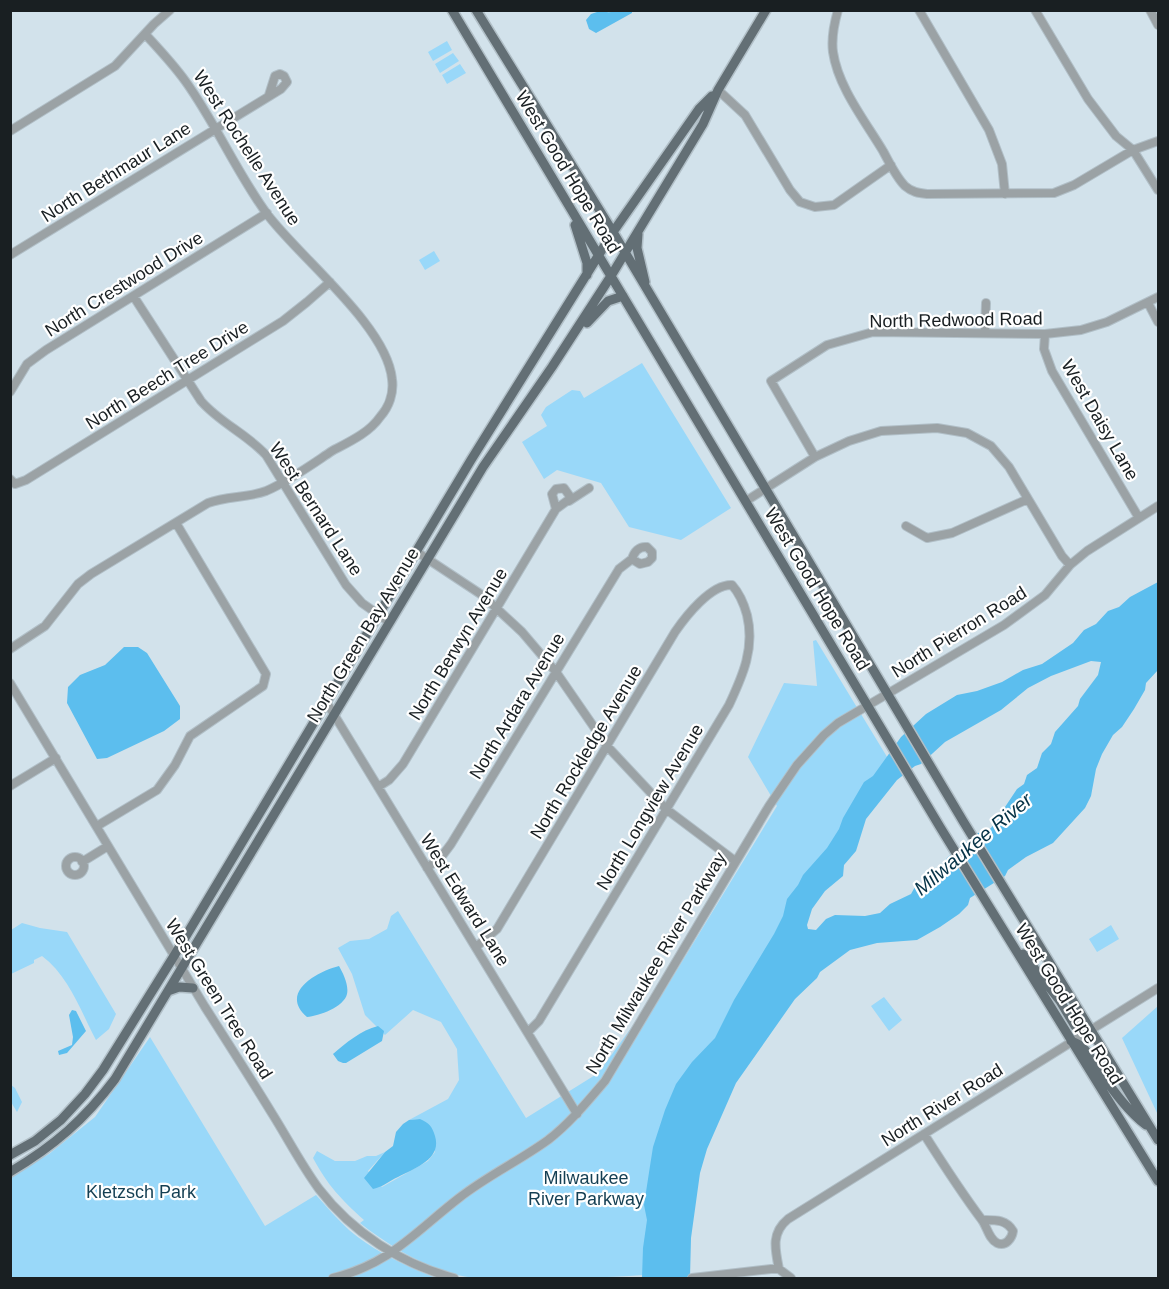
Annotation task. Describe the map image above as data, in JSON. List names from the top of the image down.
{
  "streets": {
    "main road": ["West Good Hope Road", "North Green Bay Avenue"],
    "street": [
      "West Rochelle Avenue",
      "North Bethmaur Lane",
      "North Crestwood Drive",
      "North Redwood Road",
      "North Beech Tree Drive",
      "West Daisy Lane",
      "West Bernard Lane",
      "North Pierron Road",
      "North Berwyn Avenue",
      "North Ardara Avenue",
      "North Rockledge Avenue",
      "North Longview Avenue",
      "West Edward Lane",
      "North Milwaukee River Parkway",
      "West Green Tree Road",
      "North River Road"
    ]
  },
  "crossings": [
    ["West Rochelle Avenue", "North Bethmaur Lane"],
    ["West Rochelle Avenue", "North Crestwood Drive"],
    ["West Rochelle Avenue", "North Beech Tree Drive"],
    ["West Rochelle Avenue", "West Bernard Lane"],
    ["West Good Hope Road", "North Pierron Road"],
    ["West Good Hope Road", "North Green Bay Avenue"],
    ["West Good Hope Road", "North Milwaukee River Parkway"],
    ["West Good Hope Road", "North River Road"],
    ["North Crestwood Drive", "West Bernard Lane"],
    ["North Redwood Road", "West Daisy Lane"],
    ["North Beech Tree Drive", "West Bernard Lane"],
    ["West Daisy Lane", "North Pierron Road"],
    ["West Bernard Lane", "North Green Bay Avenue"],
    ["North Pierron Road", "North Milwaukee River Parkway"],
    ["North Green Bay Avenue", "West Edward Lane"],
    ["North Green Bay Avenue", "West Green Tree Road"],
    ["North Berwyn Avenue", "West Edward Lane"],
    ["North Ardara Avenue", "West Edward Lane"],
    ["North Rockledge Avenue", "North Longview Avenue"],
    ["North Rockledge Avenue", "West Edward Lane"],
    ["North Longview Avenue", "West Edward Lane"],
    ["West Edward Lane", "North Milwaukee River Parkway"],
    ["North Milwaukee River Parkway", "West Green Tree Road"]
  ],
  "water": ["Milwaukee River"],
  "parks": ["Milwaukee River Parkway", "Kletzsch Park"]
}
